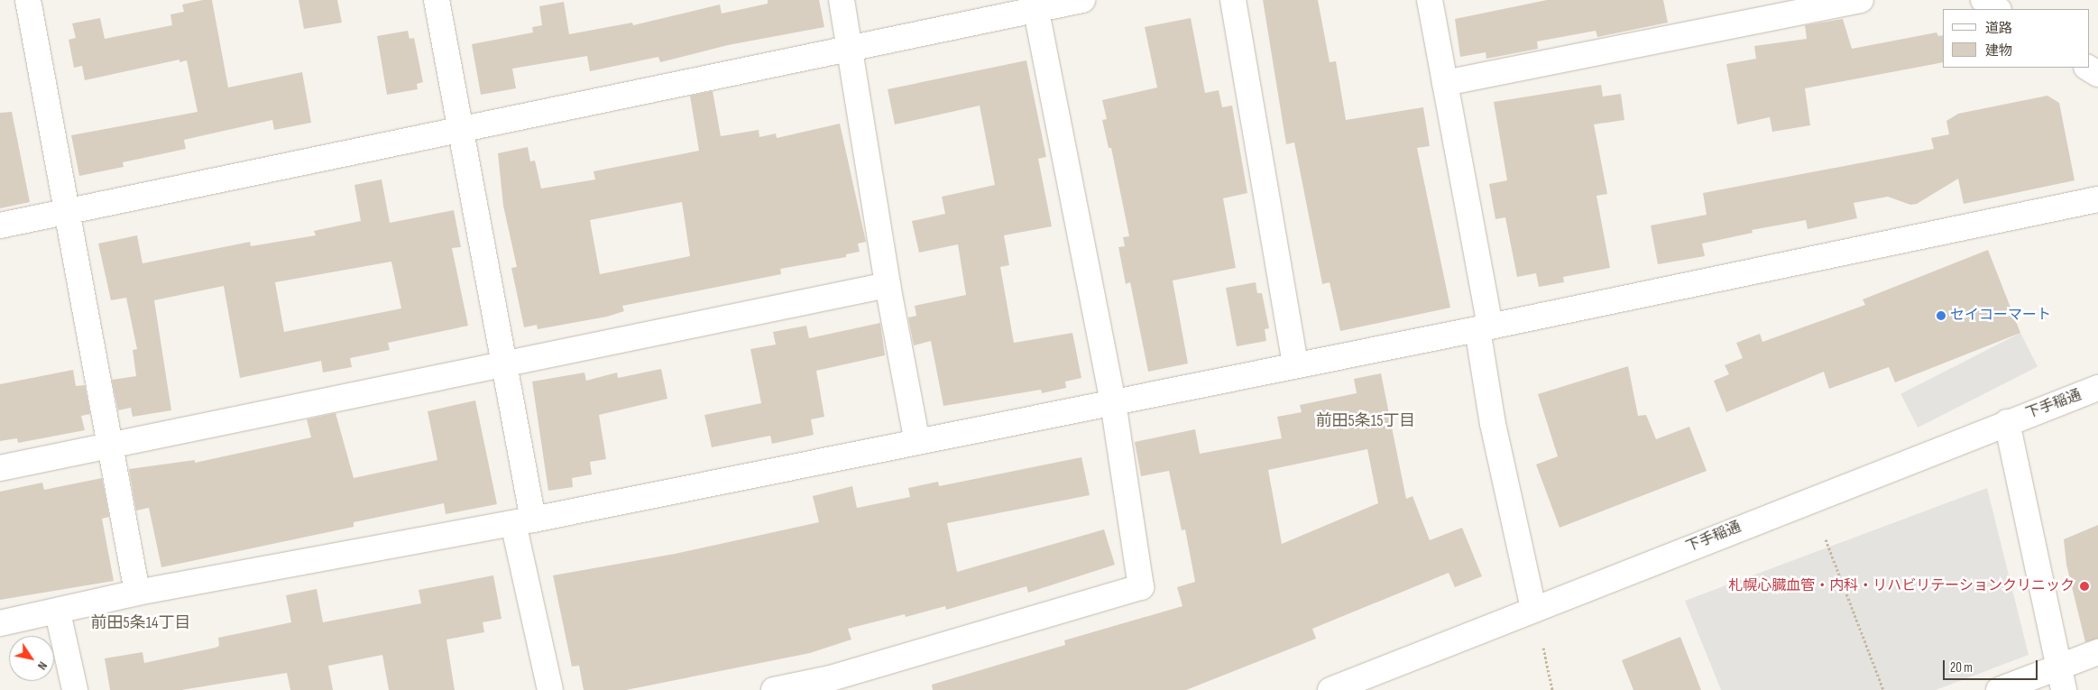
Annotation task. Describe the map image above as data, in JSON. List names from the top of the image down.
{
  "streets": {
    "street": ["下手稲通"]
  },
  "districts": ["前田5条15丁目", "前田5条14丁目"],
  "places": ["セイコーマート", "札幌心臓血管・内科・リハビリテーションクリニック"],
  "legend": ["道路", "建物"],
  "scale_bar": "20 m",
  "north": "bottom right"
}
